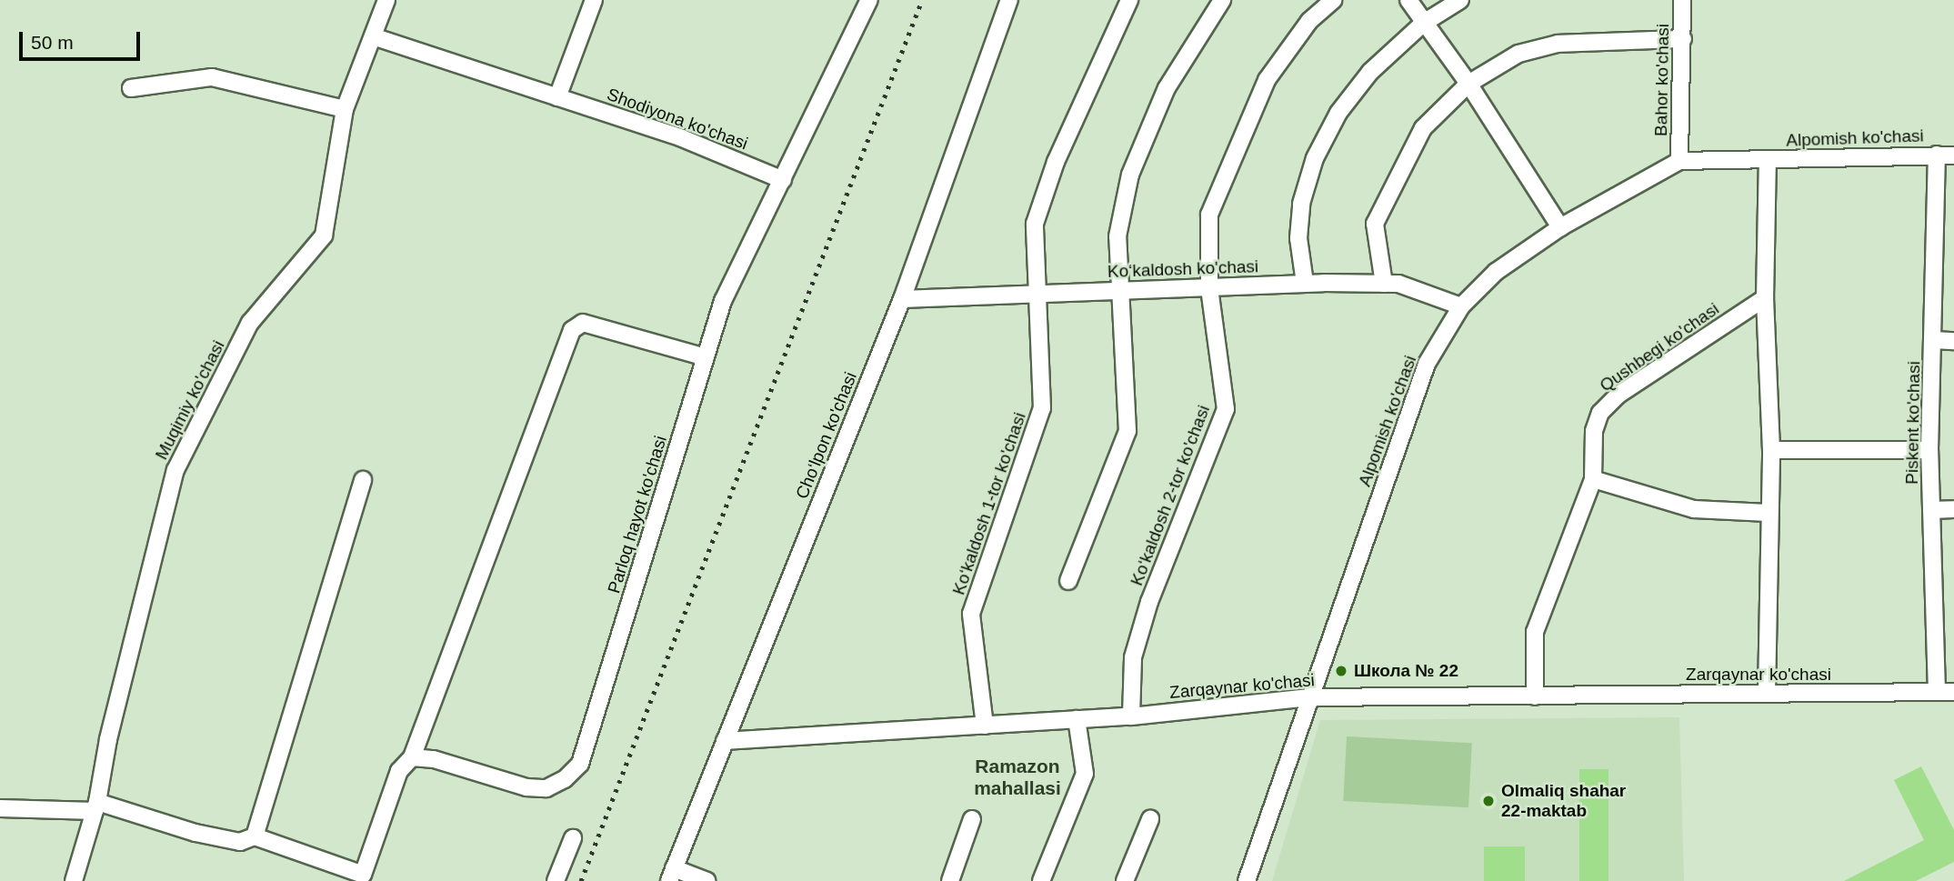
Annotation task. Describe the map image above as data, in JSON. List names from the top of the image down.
{
  "streets": {
    "street": [
      "Bahor ko'chasi",
      "Shodiyona ko'chasi",
      "Alpomish ko'chasi",
      "Ko‘kaldosh ko'chasi",
      "Qushbegi ko'chasi",
      "Muqimiy ko'chasi",
      "Piskent ko'chasi",
      "Cho‘lpon ko'chasi",
      "Ko‘kaldosh 2-tor ko'chasi",
      "Ko‘kaldosh 1-tor ko'chasi",
      "Parloq hayot ko'chasi",
      "Zarqaynar ko'chasi"
    ]
  },
  "crossings": [
    ["Bahor ko'chasi", "Alpomish ko'chasi"],
    ["Shodiyona ko'chasi", "Muqimiy ko'chasi"],
    ["Shodiyona ko'chasi", "Parloq hayot ko'chasi"],
    ["Alpomish ko'chasi", "Ko‘kaldosh ko'chasi"],
    ["Alpomish ko'chasi", "Piskent ko'chasi"],
    ["Alpomish ko'chasi", "Zarqaynar ko'chasi"],
    ["Ko‘kaldosh ko'chasi", "Cho‘lpon ko'chasi"],
    ["Ko‘kaldosh ko'chasi", "Ko‘kaldosh 2-tor ko'chasi"],
    ["Ko‘kaldosh ko'chasi", "Ko‘kaldosh 1-tor ko'chasi"],
    ["Qushbegi ko'chasi", "Zarqaynar ko'chasi"],
    ["Piskent ko'chasi", "Zarqaynar ko'chasi"],
    ["Cho‘lpon ko'chasi", "Zarqaynar ko'chasi"],
    ["Ko‘kaldosh 2-tor ko'chasi", "Zarqaynar ko'chasi"],
    ["Ko‘kaldosh 1-tor ko'chasi", "Zarqaynar ko'chasi"]
  ],
  "districts": ["Ramazon mahallasi"],
  "places": ["Школа № 22", "Olmaliq shahar 22-maktab"],
  "scale_bar": "50 m"
}
